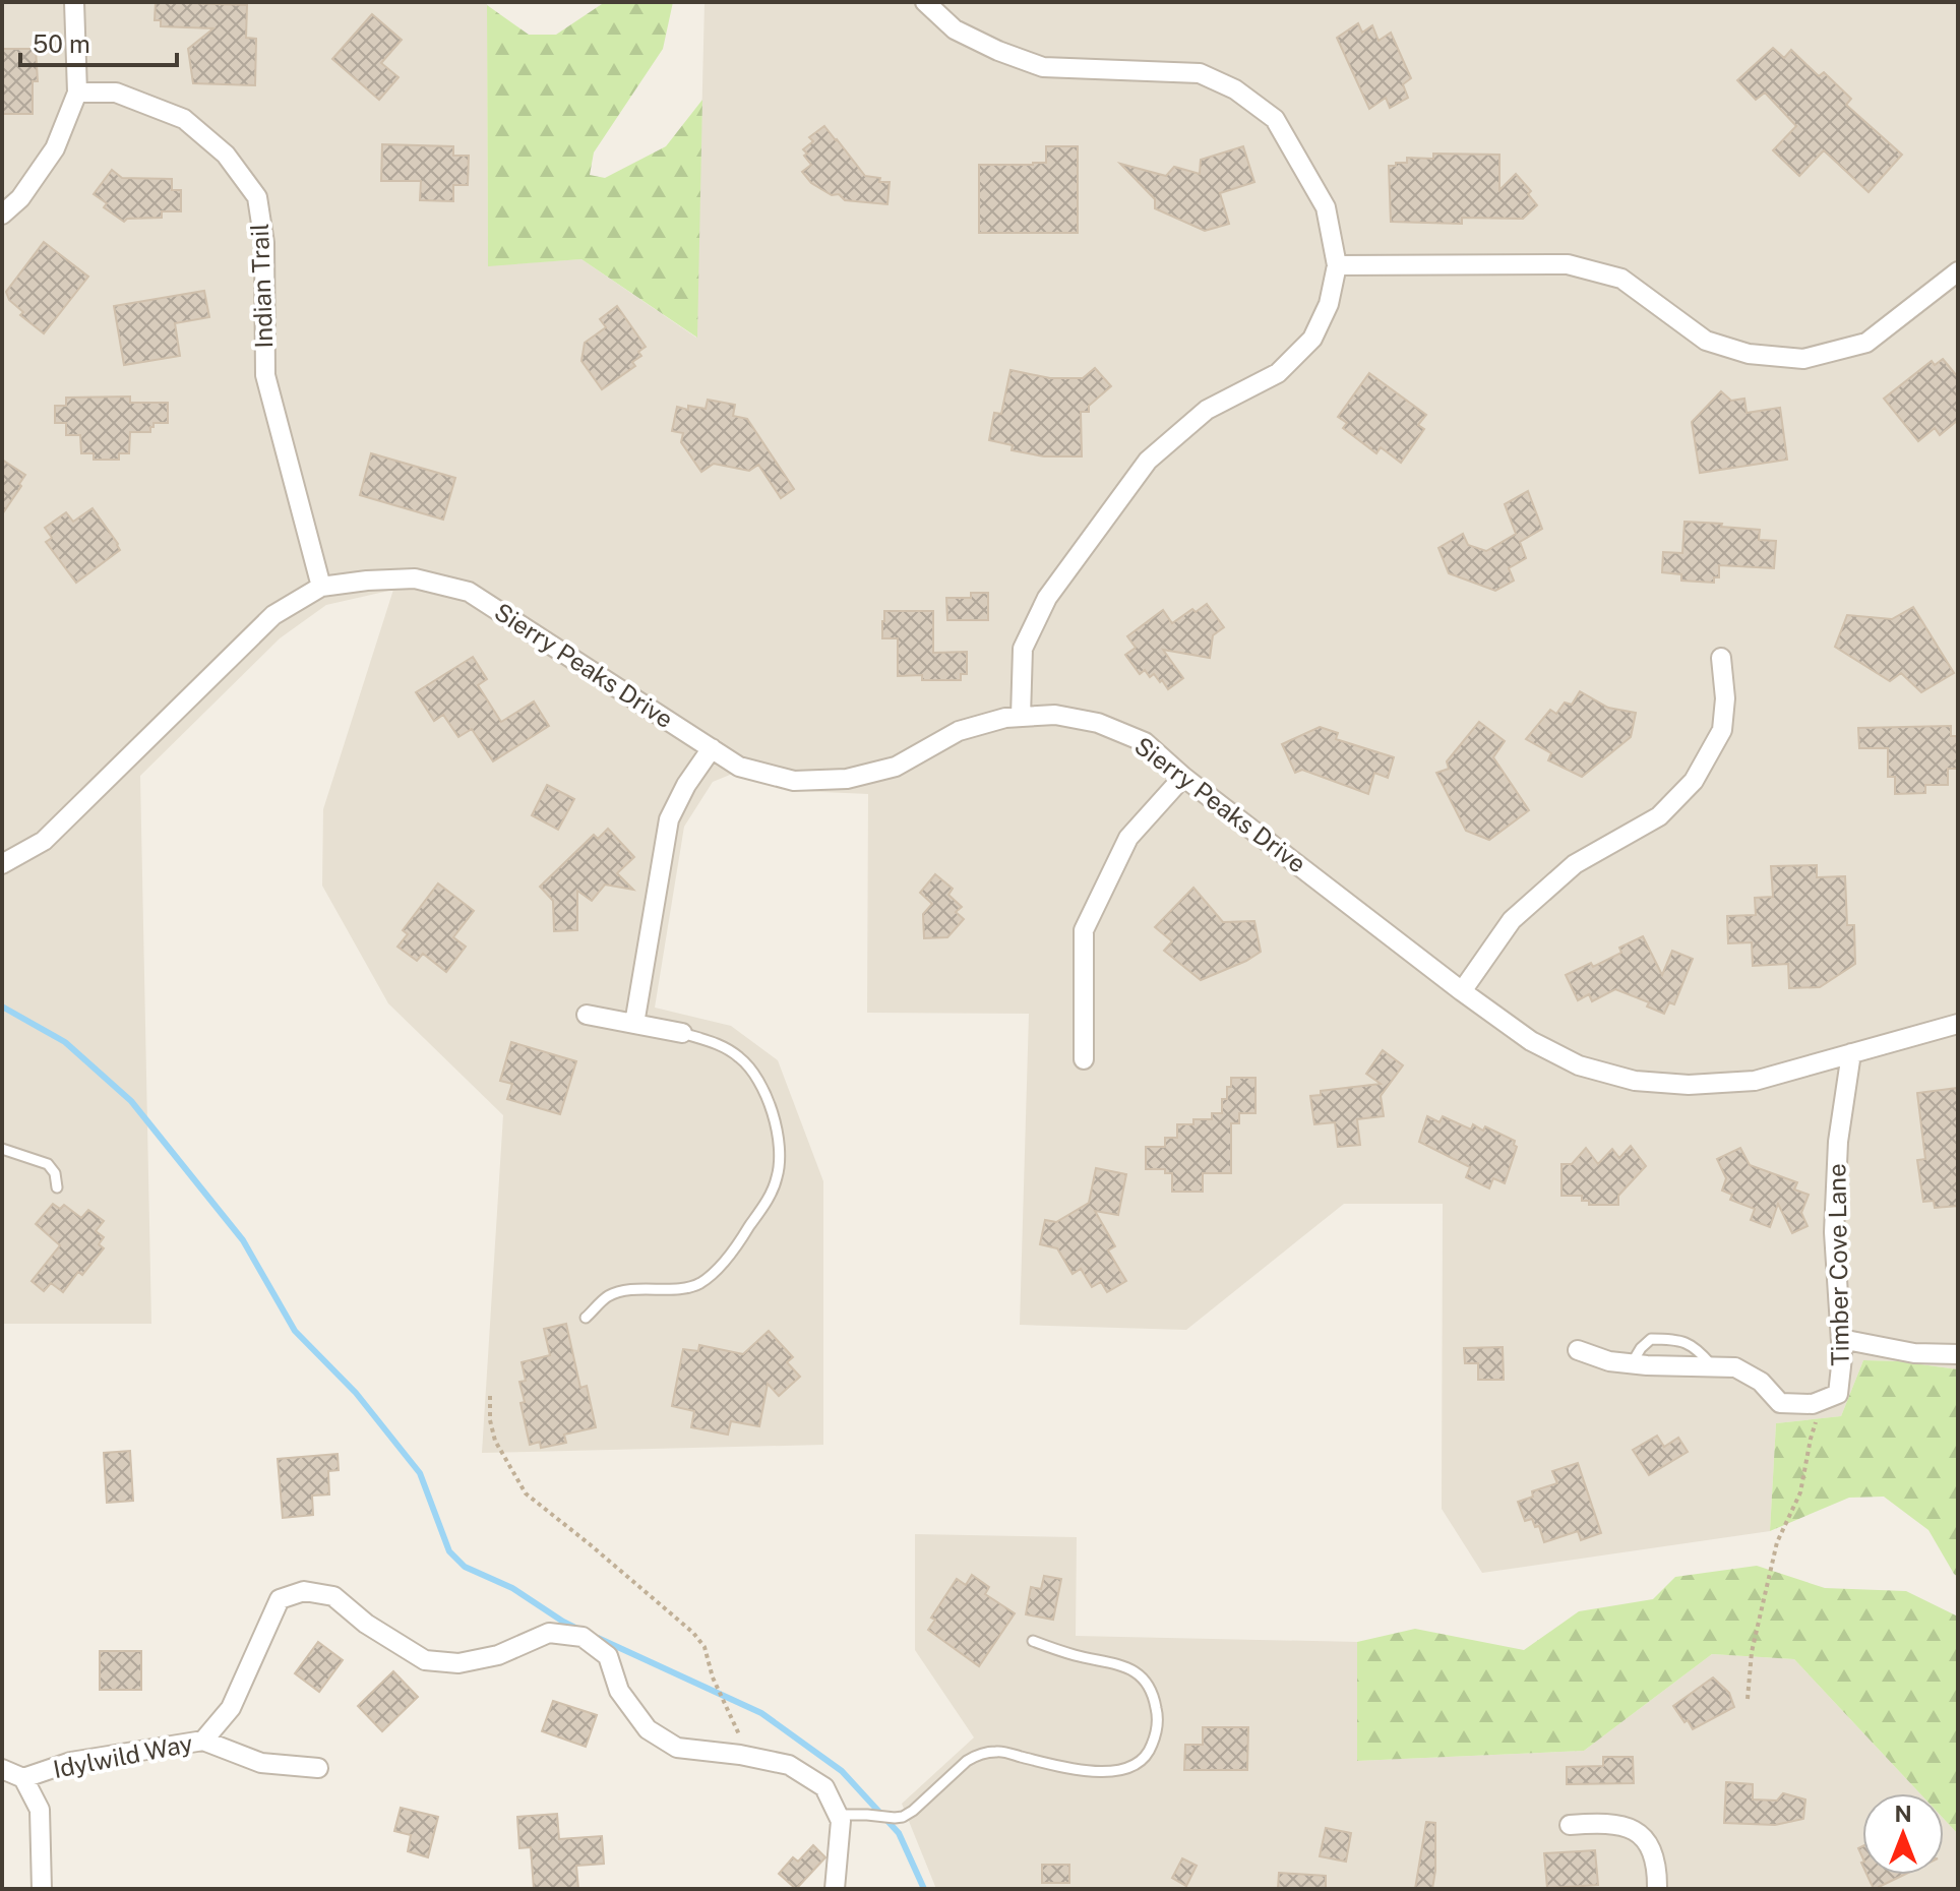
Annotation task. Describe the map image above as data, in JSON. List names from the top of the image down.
{
  "streets": {
    "street": [
      "Indian Trail",
      "Sierry Peaks Drive",
      "Timber Cove Lane",
      "Idylwild Way"
    ]
  },
  "crossings": [
    ["Indian Trail", "Sierry Peaks Drive"],
    ["Sierry Peaks Drive", "Timber Cove Lane"]
  ],
  "scale_bar": "50 m",
  "north": "top"
}
